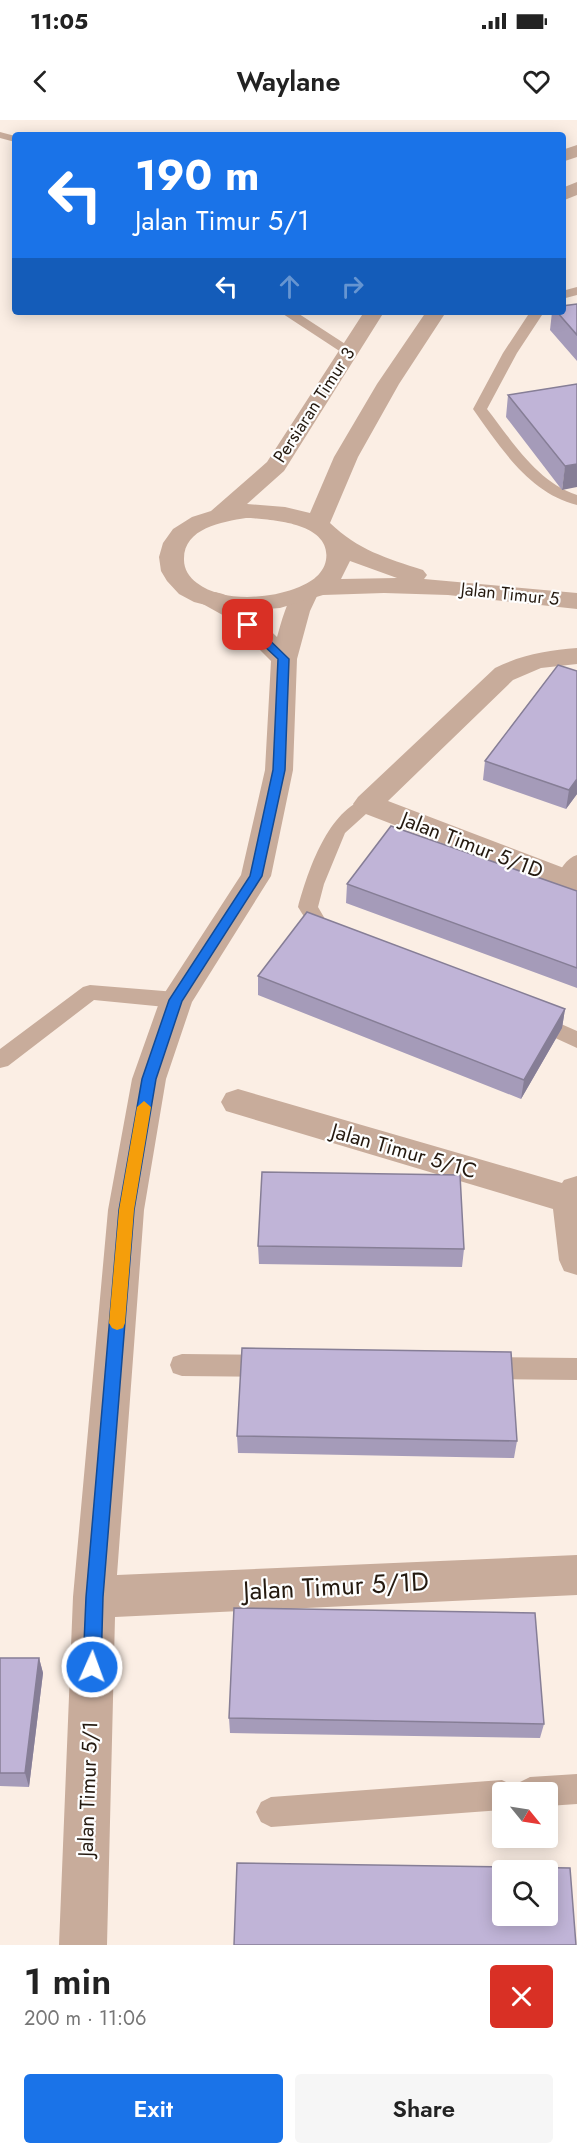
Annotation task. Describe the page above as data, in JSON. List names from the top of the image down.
{
  "streets": {
    "street": [
      "Persiaran Timur 3",
      "Jalan Timur 5",
      "Jalan Timur 5/1D",
      "Jalan Timur 5/1C",
      "Jalan Timur 5/1"
    ]
  },
  "crossings": [
    ["Persiaran Timur 3", "Jalan Timur 5"],
    ["Persiaran Timur 3", "Jalan Timur 5/1"],
    ["Jalan Timur 5", "Jalan Timur 5/1"],
    ["Jalan Timur 5/1D", "Jalan Timur 5/1"]
  ],
  "north": "bottom right",
  "page": {
    "status": "11:05",
    "header": "Waylane",
    "turn": ["190 m", "Jalan Timur 5/1"],
    "heading": ["1 min", "200 m · 11:06"],
    "buttons": ["Exit", "Share"]
  }
}
